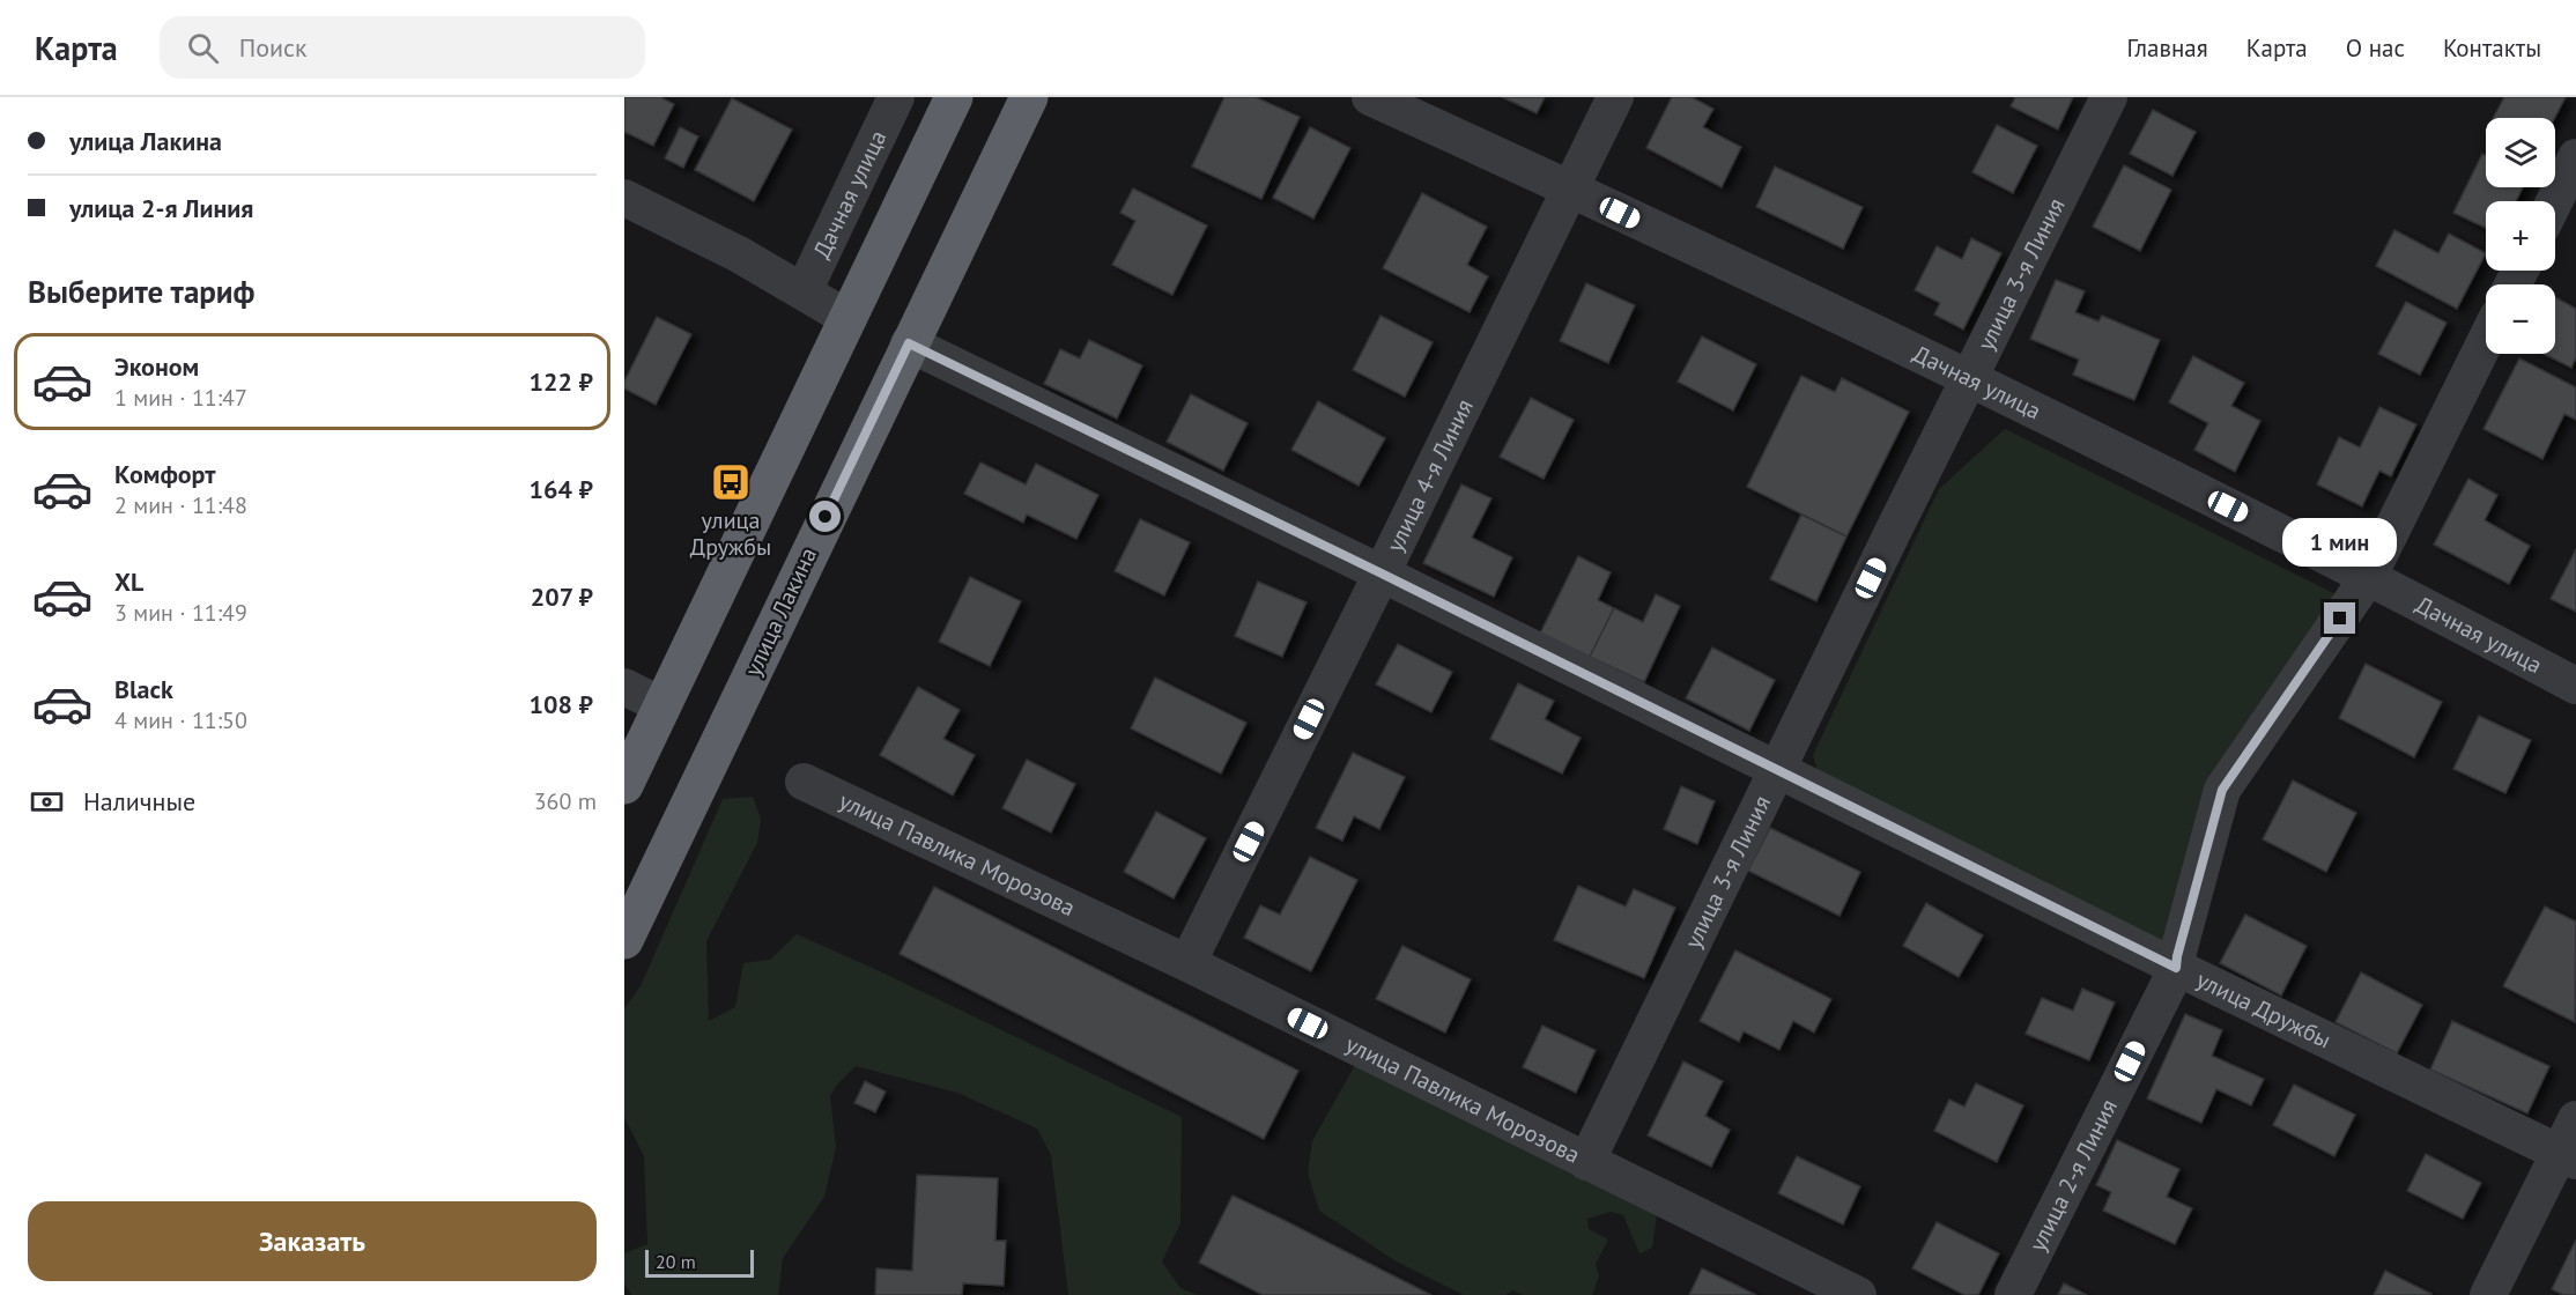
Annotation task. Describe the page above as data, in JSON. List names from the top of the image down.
{
  "streets": {
    "highway": ["улица Лакина"],
    "street": [
      "Дачная улица",
      "улица 3-я Линия",
      "улица 4-я Линия",
      "улица Павлика Морозова",
      "улица Дружбы",
      "улица 2-я Линия"
    ]
  },
  "crossings": [
    ["Дачная улица", "улица 3-я Линия"],
    ["Дачная улица", "улица 4-я Линия"],
    ["Дачная улица", "улица 2-я Линия"],
    ["улица 3-я Линия", "улица Павлика Морозова"],
    ["улица 3-я Линия", "улица Дружбы"],
    ["улица 4-я Линия", "улица Павлика Морозова"],
    ["улица 4-я Линия", "улица Дружбы"],
    ["улица Лакина", "улица Дружбы"],
    ["улица Дружбы", "улица 2-я Линия"]
  ],
  "places": {
    "bus stop": ["улица Дружбы"]
  },
  "scale_bar": "20 m",
  "page": {
    "header": "Карта",
    "search": "Поиск",
    "nav": [
      "Главная",
      "Карта",
      "О нас",
      "Контакты"
    ],
    "banner": ["улица Лакина", "улица 2-я Линия"],
    "map_buttons": ["+", "−"],
    "heading": "Выберите тариф",
    "list": [
      {
        "name": "Эконом",
        "note": "1 мин · 11:47",
        "value": "122 ₽"
      },
      {
        "name": "Комфорт",
        "note": "2 мин · 11:48",
        "value": "164 ₽"
      },
      {
        "name": "XL",
        "note": "3 мин · 11:49",
        "value": "207 ₽"
      },
      {
        "name": "Black",
        "note": "4 мин · 11:50",
        "value": "108 ₽"
      }
    ],
    "bubble": "1 мин",
    "pay": ["Наличные", "360 m"],
    "buttons": "Заказать",
    "scale": "20 m"
  }
}
